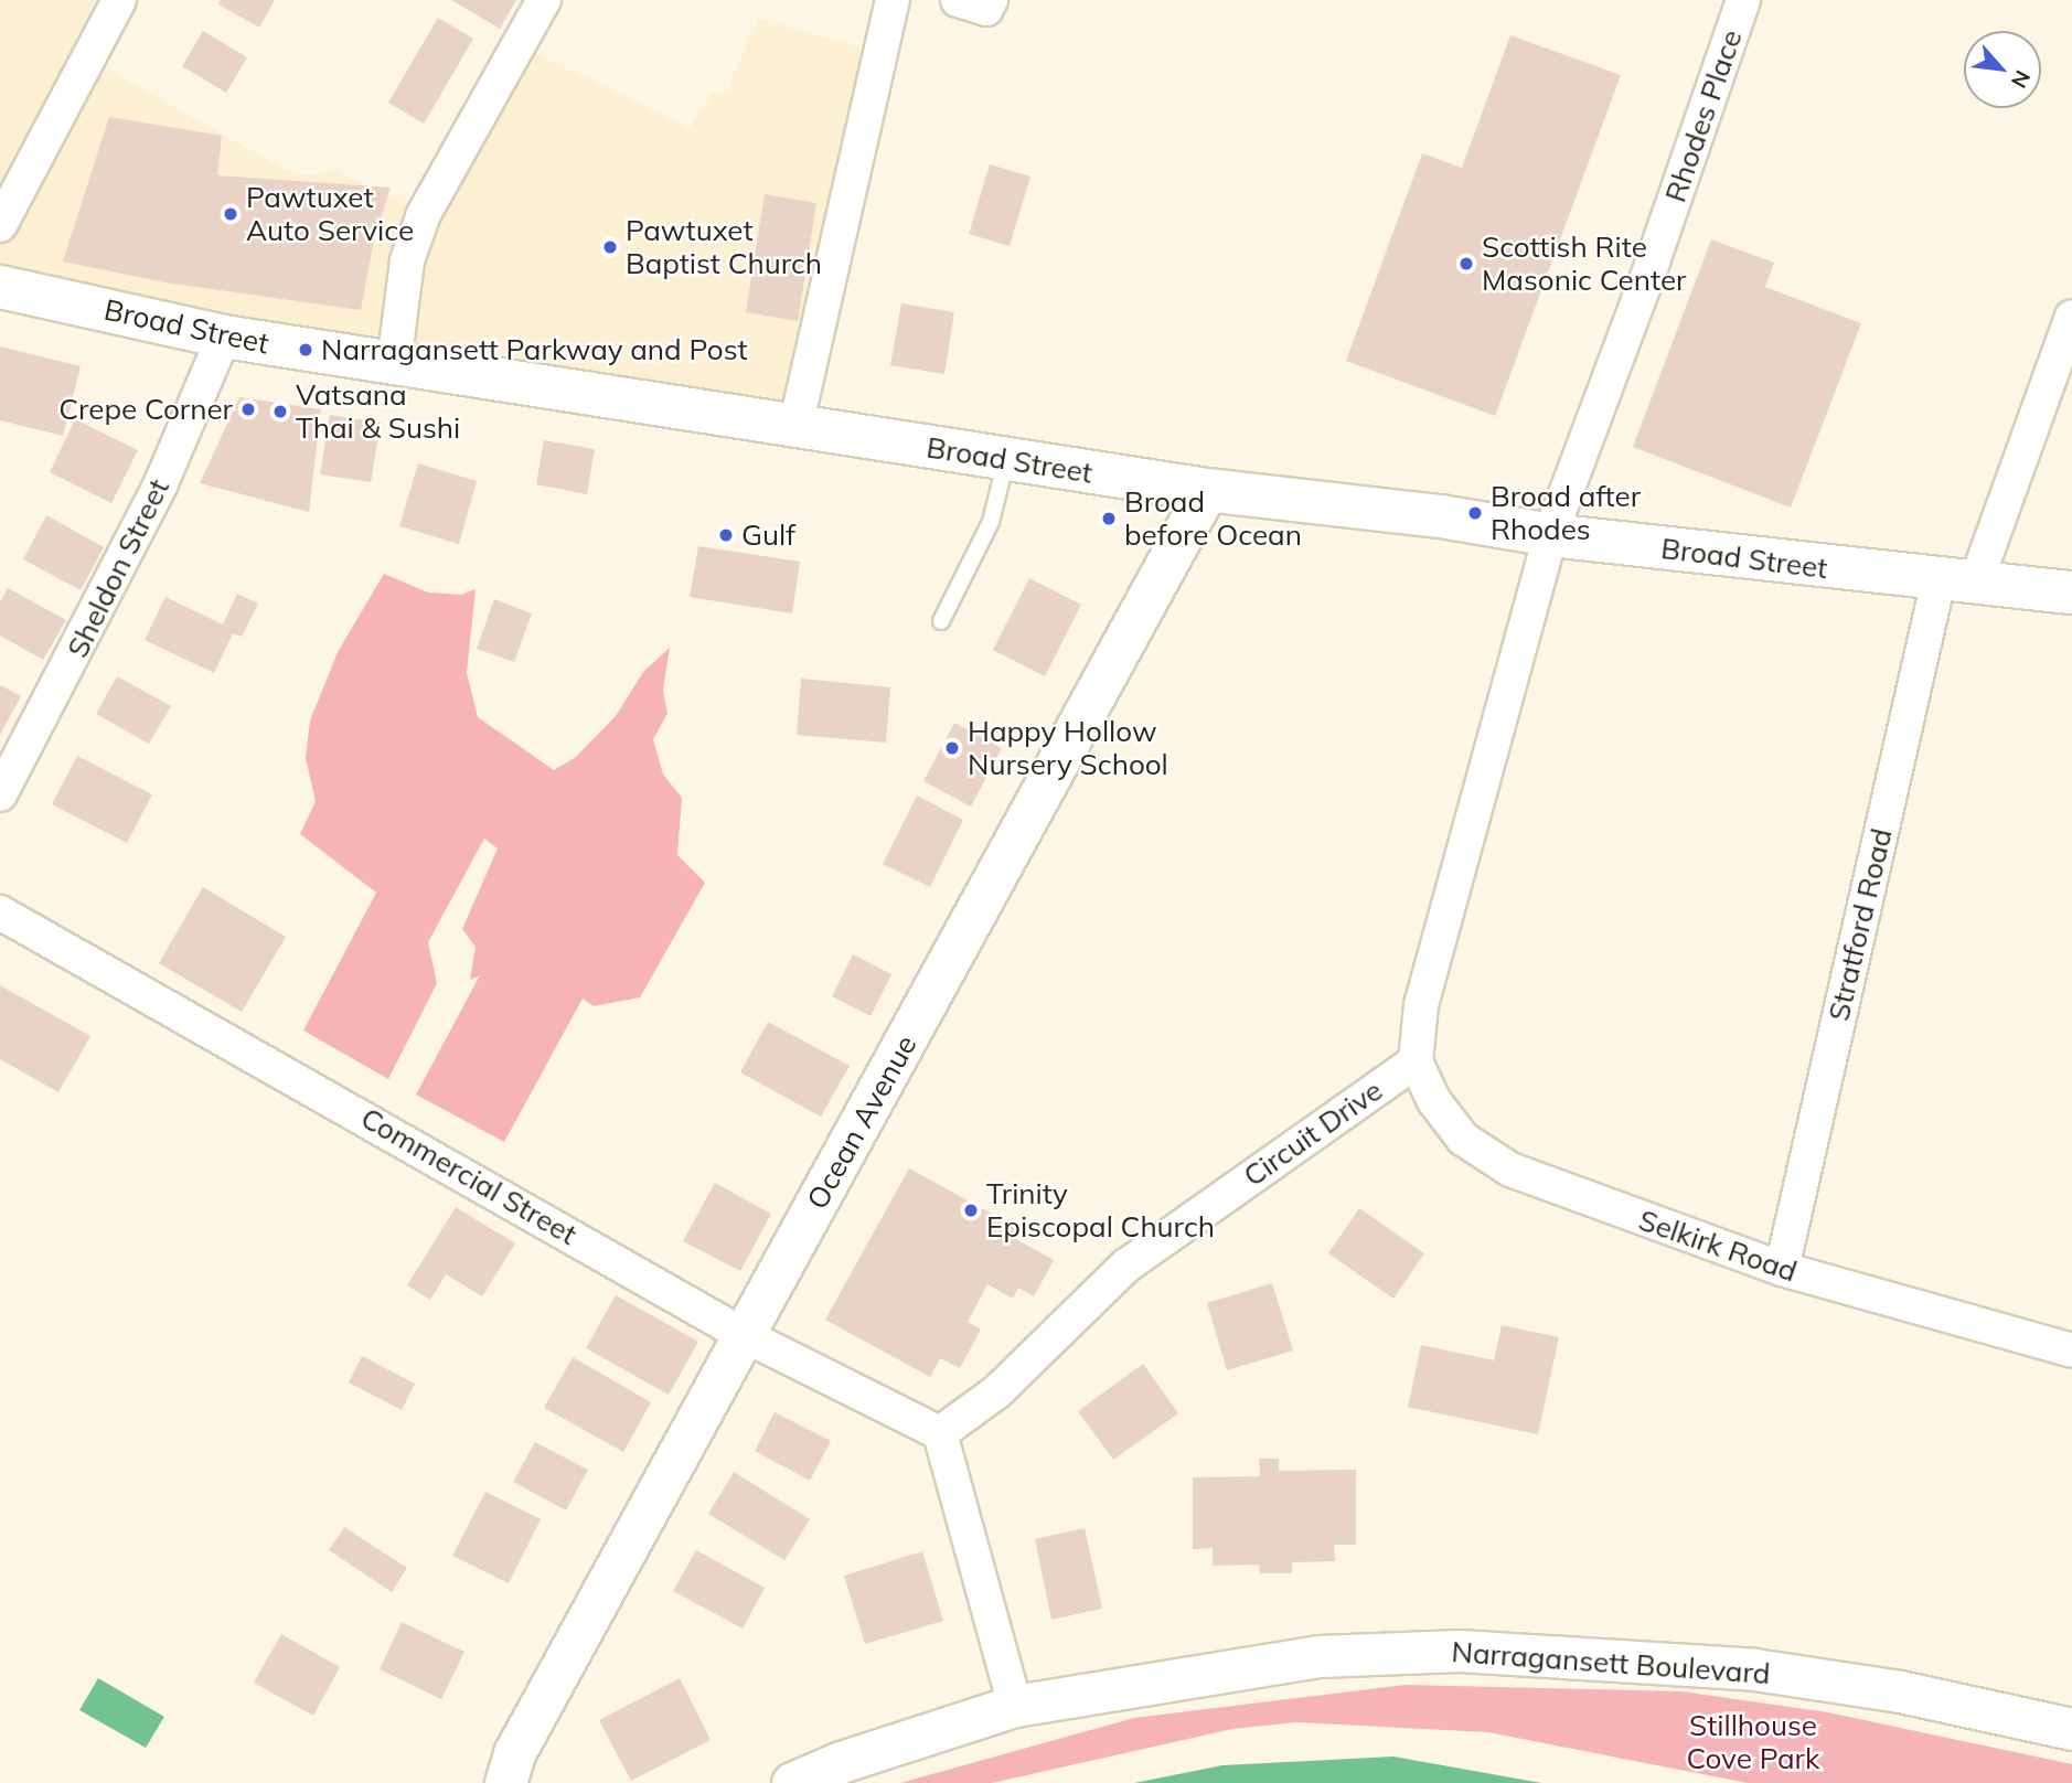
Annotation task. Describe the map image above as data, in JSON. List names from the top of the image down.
{
  "streets": {
    "main road": ["Broad Street"],
    "street": [
      "Rhodes Place",
      "Sheldon Street",
      "Stratford Road",
      "Ocean Avenue",
      "Circuit Drive",
      "Commercial Street",
      "Selkirk Road",
      "Narragansett Boulevard"
    ]
  },
  "crossings": [
    ["Rhodes Place", "Broad Street"],
    ["Broad Street", "Sheldon Street"],
    ["Broad Street", "Stratford Road"],
    ["Broad Street", "Ocean Avenue"],
    ["Stratford Road", "Selkirk Road"],
    ["Ocean Avenue", "Commercial Street"],
    ["Circuit Drive", "Commercial Street"],
    ["Circuit Drive", "Selkirk Road"]
  ],
  "parks": ["Stillhouse Cove Park"],
  "places": [
    "Pawtuxet Auto Service",
    "Pawtuxet Baptist Church",
    "Scottish Rite Masonic Center",
    "Narragansett Parkway and Post",
    "Crepe Corner",
    "Vatsana Thai & Sushi",
    "Broad after Rhodes",
    "Broad before Ocean",
    "Gulf",
    "Happy Hollow Nursery School",
    "Trinity Episcopal Church"
  ],
  "north": "bottom right"
}
